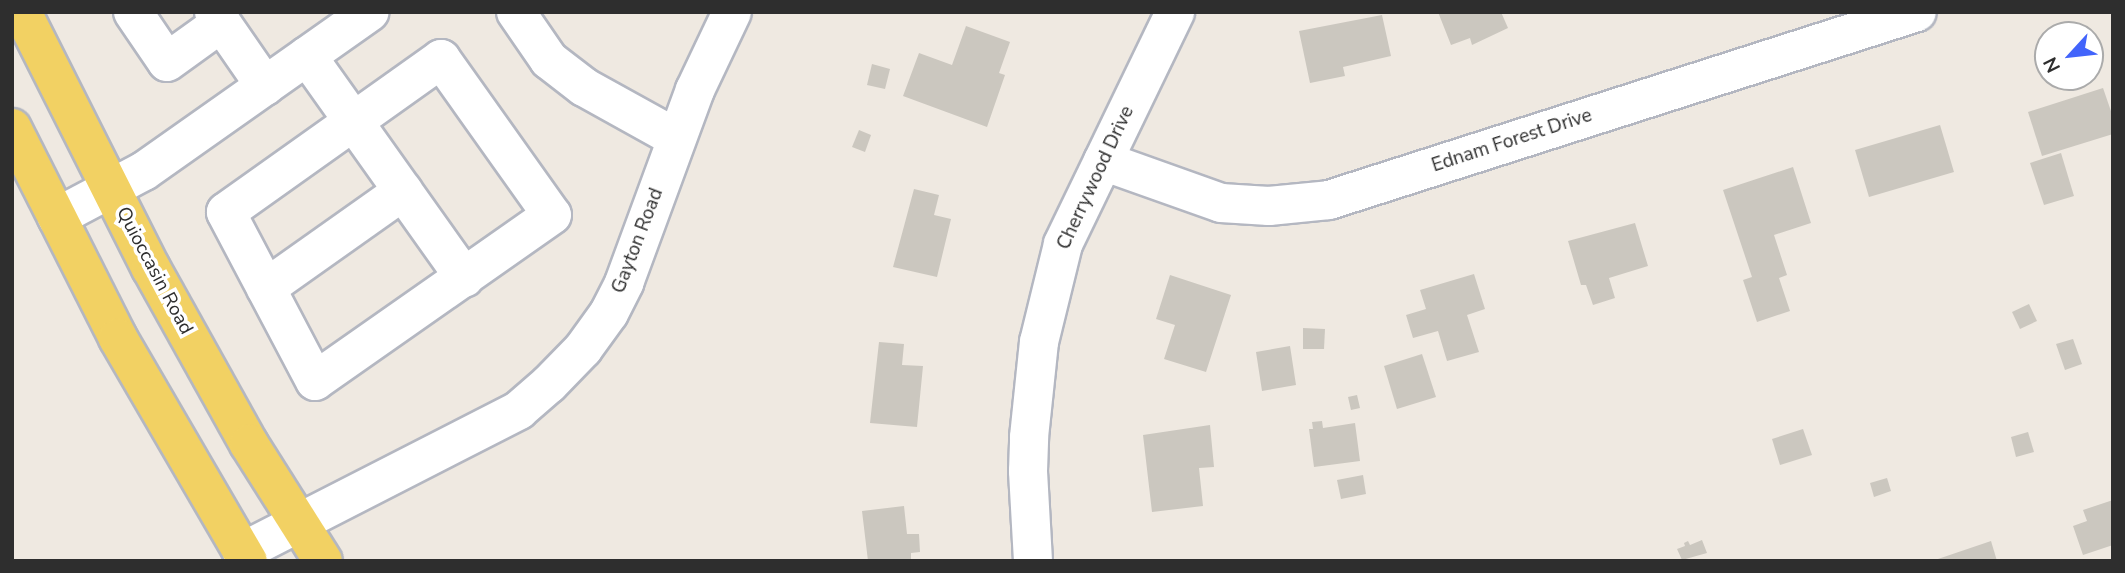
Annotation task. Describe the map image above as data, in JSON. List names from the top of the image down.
{
  "streets": {
    "main road": ["Quioccasin Road"],
    "street": ["Ednam Forest Drive", "Cherrywood Drive", "Gayton Road"]
  },
  "crossings": [
    ["Ednam Forest Drive", "Cherrywood Drive"],
    ["Gayton Road", "Quioccasin Road"]
  ],
  "north": "bottom left"
}
